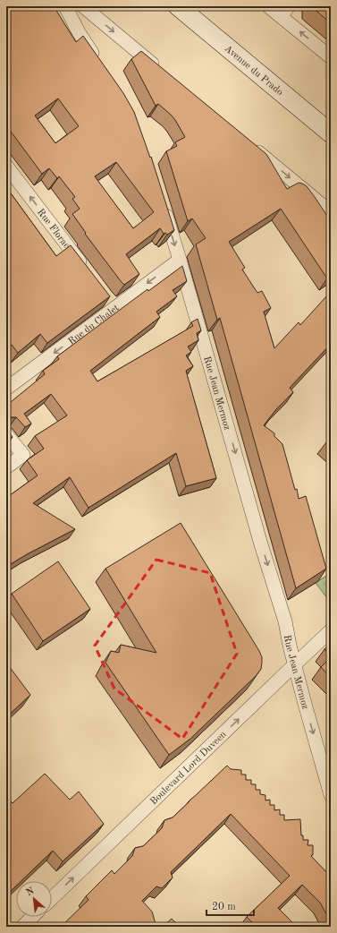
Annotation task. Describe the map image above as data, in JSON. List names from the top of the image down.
{
  "streets": {
    "main road": ["Avenue du Prado"],
    "street": [
      "Rue Florac",
      "Rue du Chalet",
      "Rue Jean Mermoz",
      "Boulevard Lord Duveen"
    ]
  },
  "crossings": [
    ["Rue du Chalet", "Rue Jean Mermoz"],
    ["Rue Jean Mermoz", "Boulevard Lord Duveen"]
  ],
  "one_way": [
    "Rue Florac",
    "Rue du Chalet",
    "Rue Jean Mermoz",
    "Boulevard Lord Duveen"
  ],
  "scale_bar": "20 m",
  "north": "top left"
}
